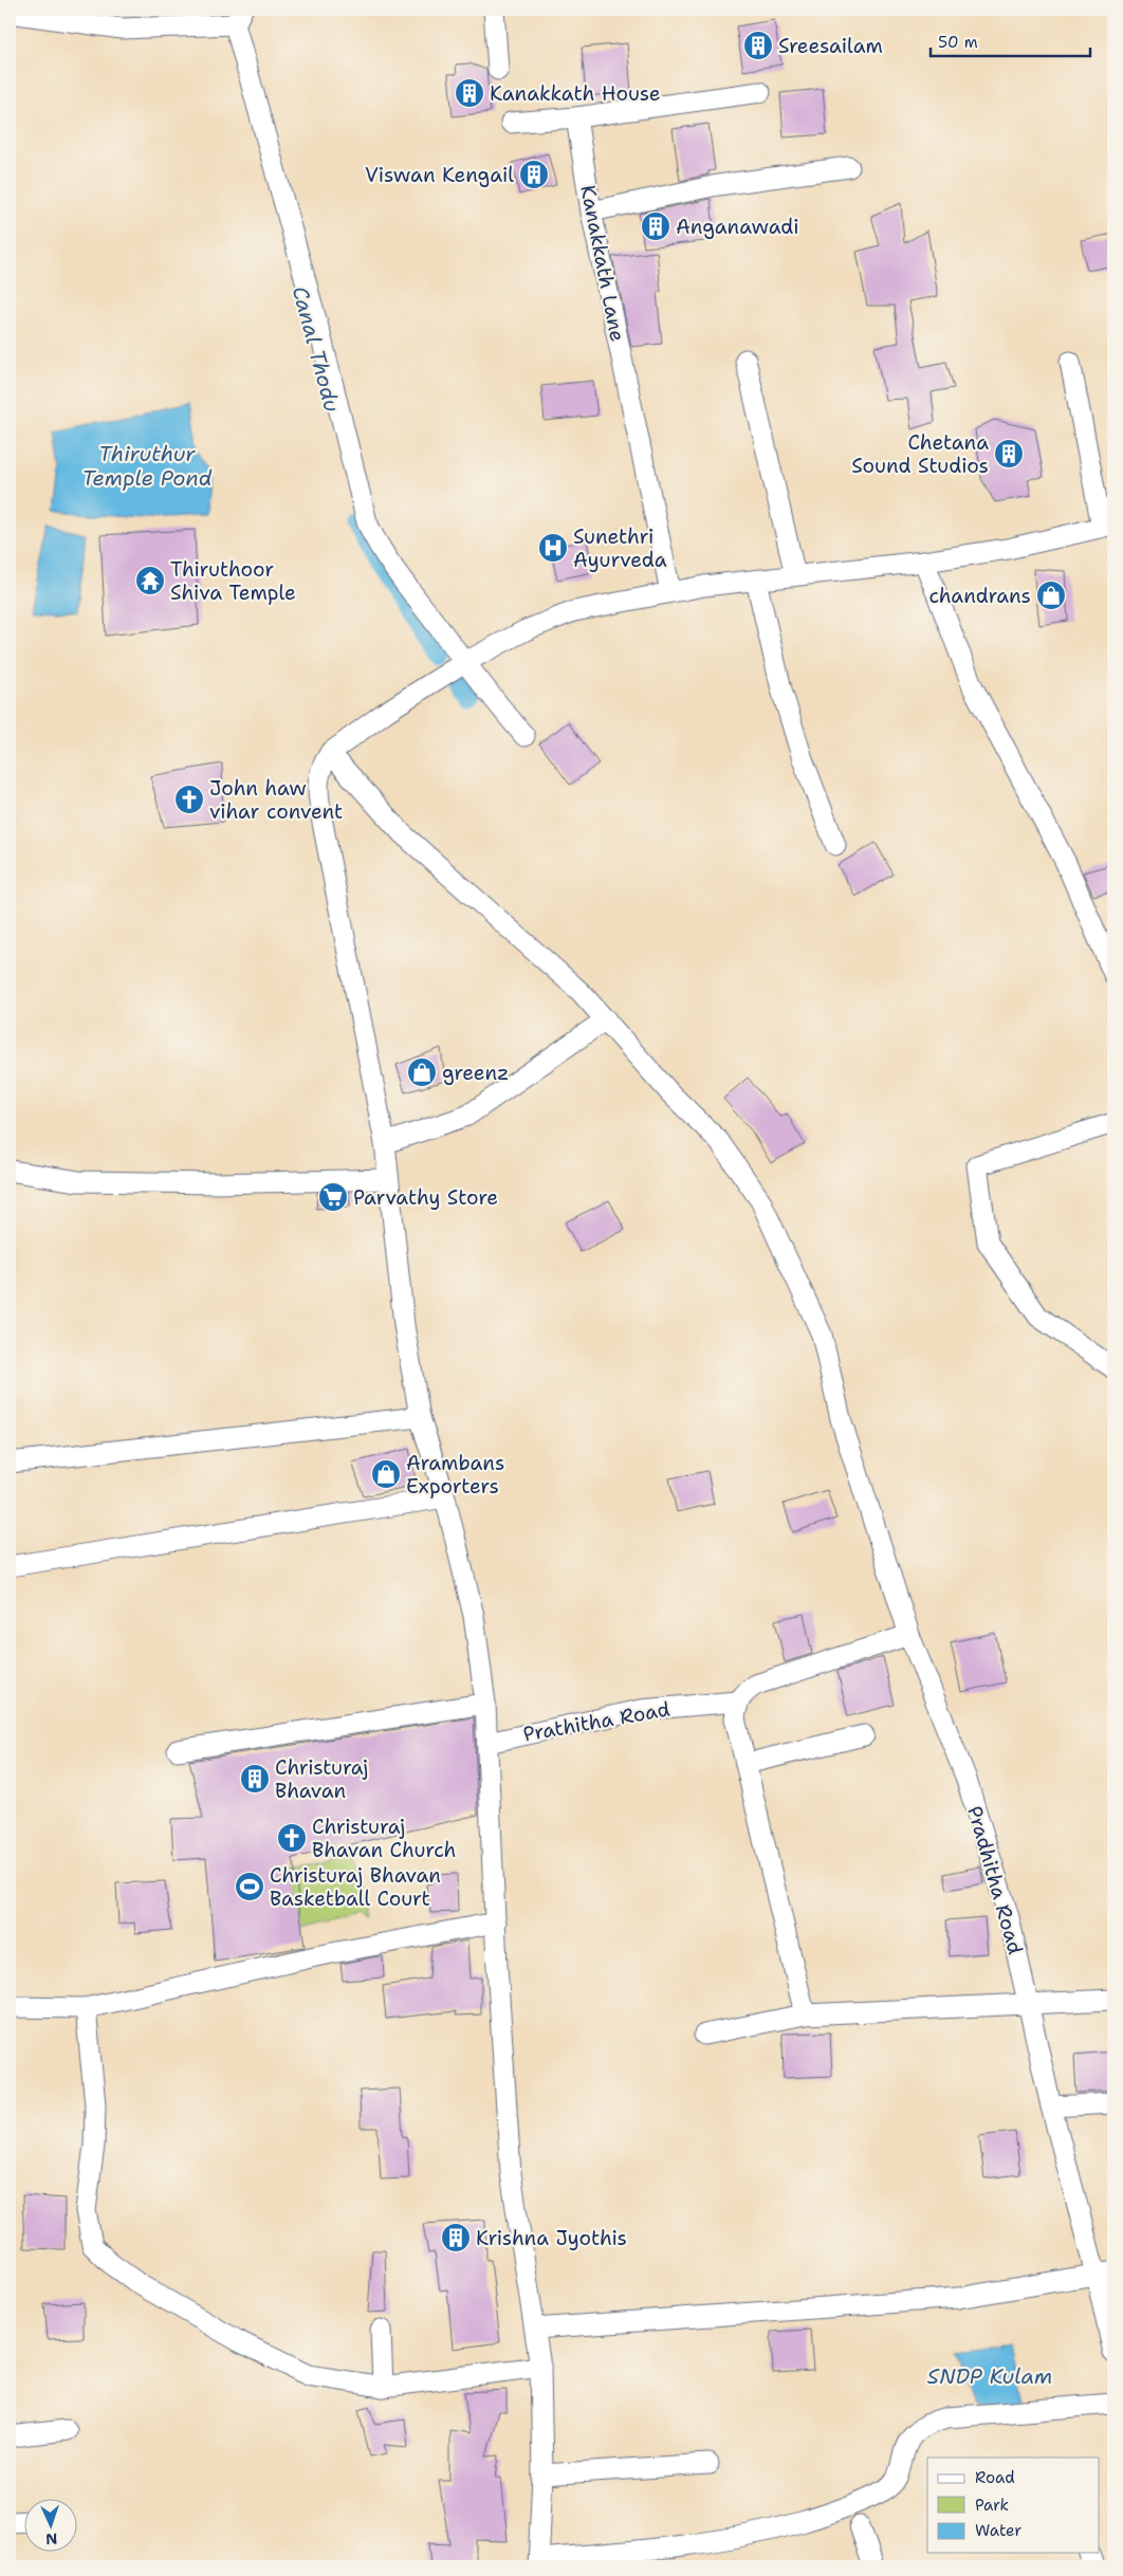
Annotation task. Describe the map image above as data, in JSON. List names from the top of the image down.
{
  "streets": {
    "street": ["Kanakkath Lane", "Prathitha Road", "Pradhitha Road"]
  },
  "water": ["Canal Thodu", "Thiruthur Temple Pond", "SNDP Kulam"],
  "places": {
    "building": [
      "Sreesailam",
      "Kanakkath House",
      "Viswan Kengail",
      "Anganawadi",
      "Chetana Sound Studios",
      "Christuraj Bhavan",
      "Krishna Jyothis"
    ],
    "hospital": ["Sunethri Ayurveda"],
    "temple": ["Thiruthoor Shiva Temple"],
    "shop": ["chandrans", "greenz", "Arambans Exporters"],
    "church": ["John haw vihar convent", "Christuraj Bhavan Church"],
    "supermarket": ["Parvathy Store"],
    "sports": ["Christuraj Bhavan Basketball Court"]
  },
  "legend": ["Road", "Park", "Water"],
  "scale_bar": "50 m",
  "north": "bottom"
}
